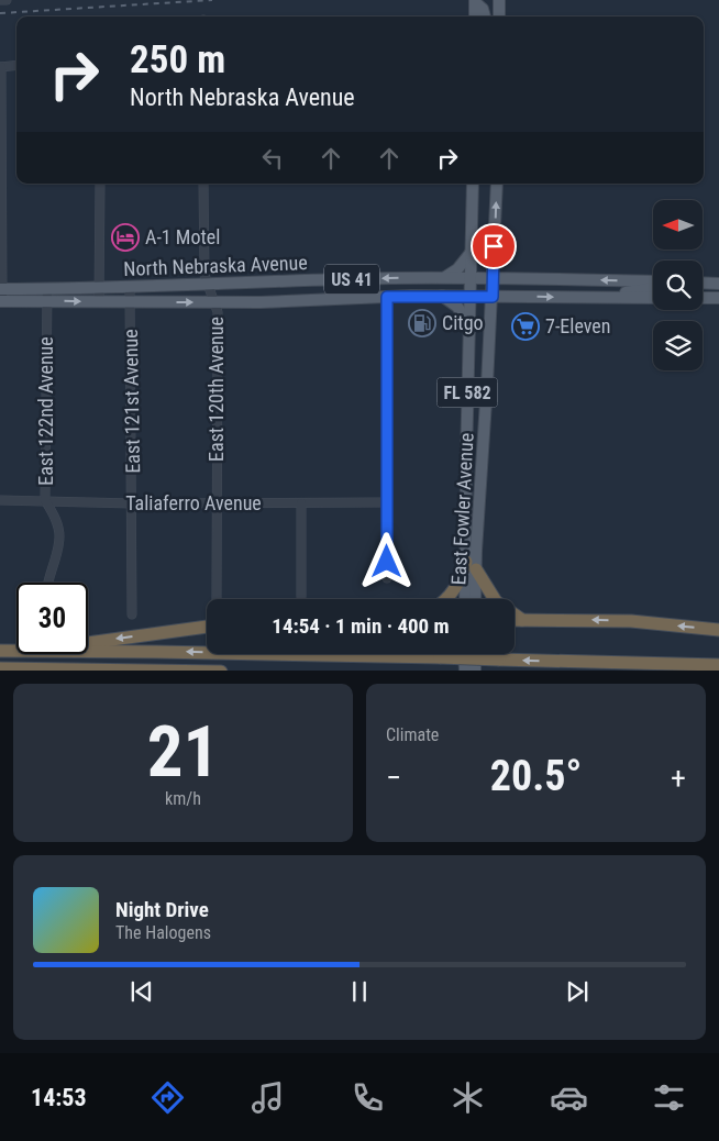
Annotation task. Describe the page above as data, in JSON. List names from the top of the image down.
{
  "streets": {
    "main road": [
      "North Nebraska Avenue",
      "US 41",
      "FL 582",
      "East Fowler Avenue"
    ],
    "street": [
      "East 120th Avenue",
      "East 121st Avenue",
      "East 122nd Avenue",
      "Taliaferro Avenue"
    ]
  },
  "crossings": [
    ["North Nebraska Avenue", "East 120th Avenue"],
    ["North Nebraska Avenue", "East 121st Avenue"],
    ["North Nebraska Avenue", "East 122nd Avenue"],
    ["North Nebraska Avenue", "East Fowler Avenue"],
    ["East 120th Avenue", "Taliaferro Avenue"],
    ["East 121st Avenue", "Taliaferro Avenue"],
    ["East 122nd Avenue", "Taliaferro Avenue"]
  ],
  "places": {
    "hotel": ["A-1 Motel"],
    "fuel station": ["Citgo"],
    "supermarket": ["7-Eleven"]
  },
  "north": "left",
  "page": {
    "turn": ["250 m", "North Nebraska Avenue"],
    "limit": "30",
    "trip": "14:54 · 1 min · 400 m",
    "tile": [
      ["21", "km/h"],
      "Climate"
    ],
    "heat": ["−", "20.5°", "+"],
    "song": ["Night Drive", "The Halogens"],
    "tabs": "14:53"
  }
}
